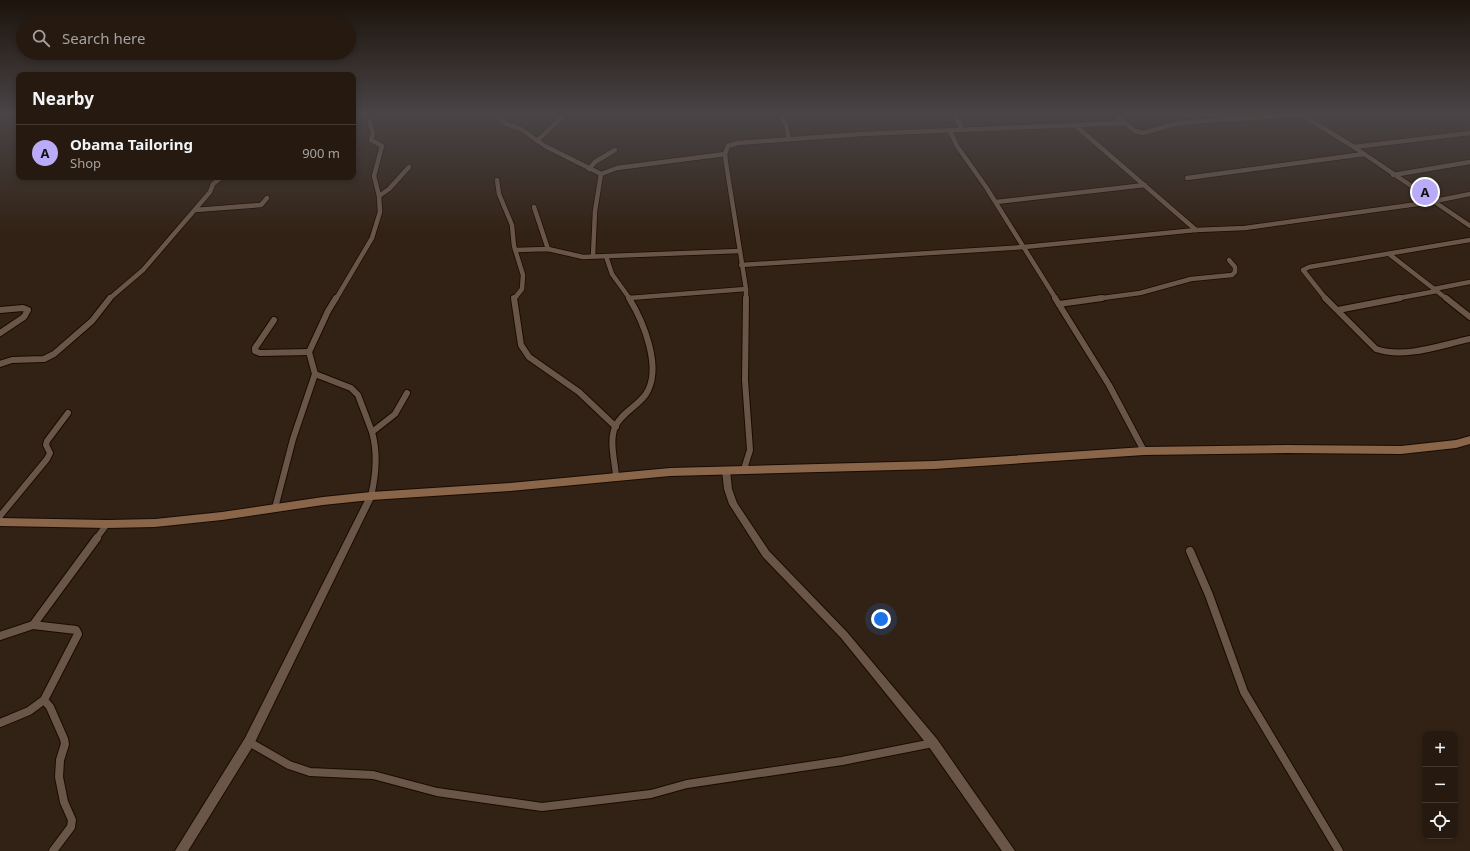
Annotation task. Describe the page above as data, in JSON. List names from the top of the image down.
{
  "page": {
    "search": "Search here",
    "heading": "Nearby",
    "list": [
      {
        "mark": "A",
        "name": "Obama Tailoring",
        "note": "Shop",
        "value": "900 m"
      }
    ],
    "pins": "A",
    "map_buttons": ["+", "−"]
  }
}
